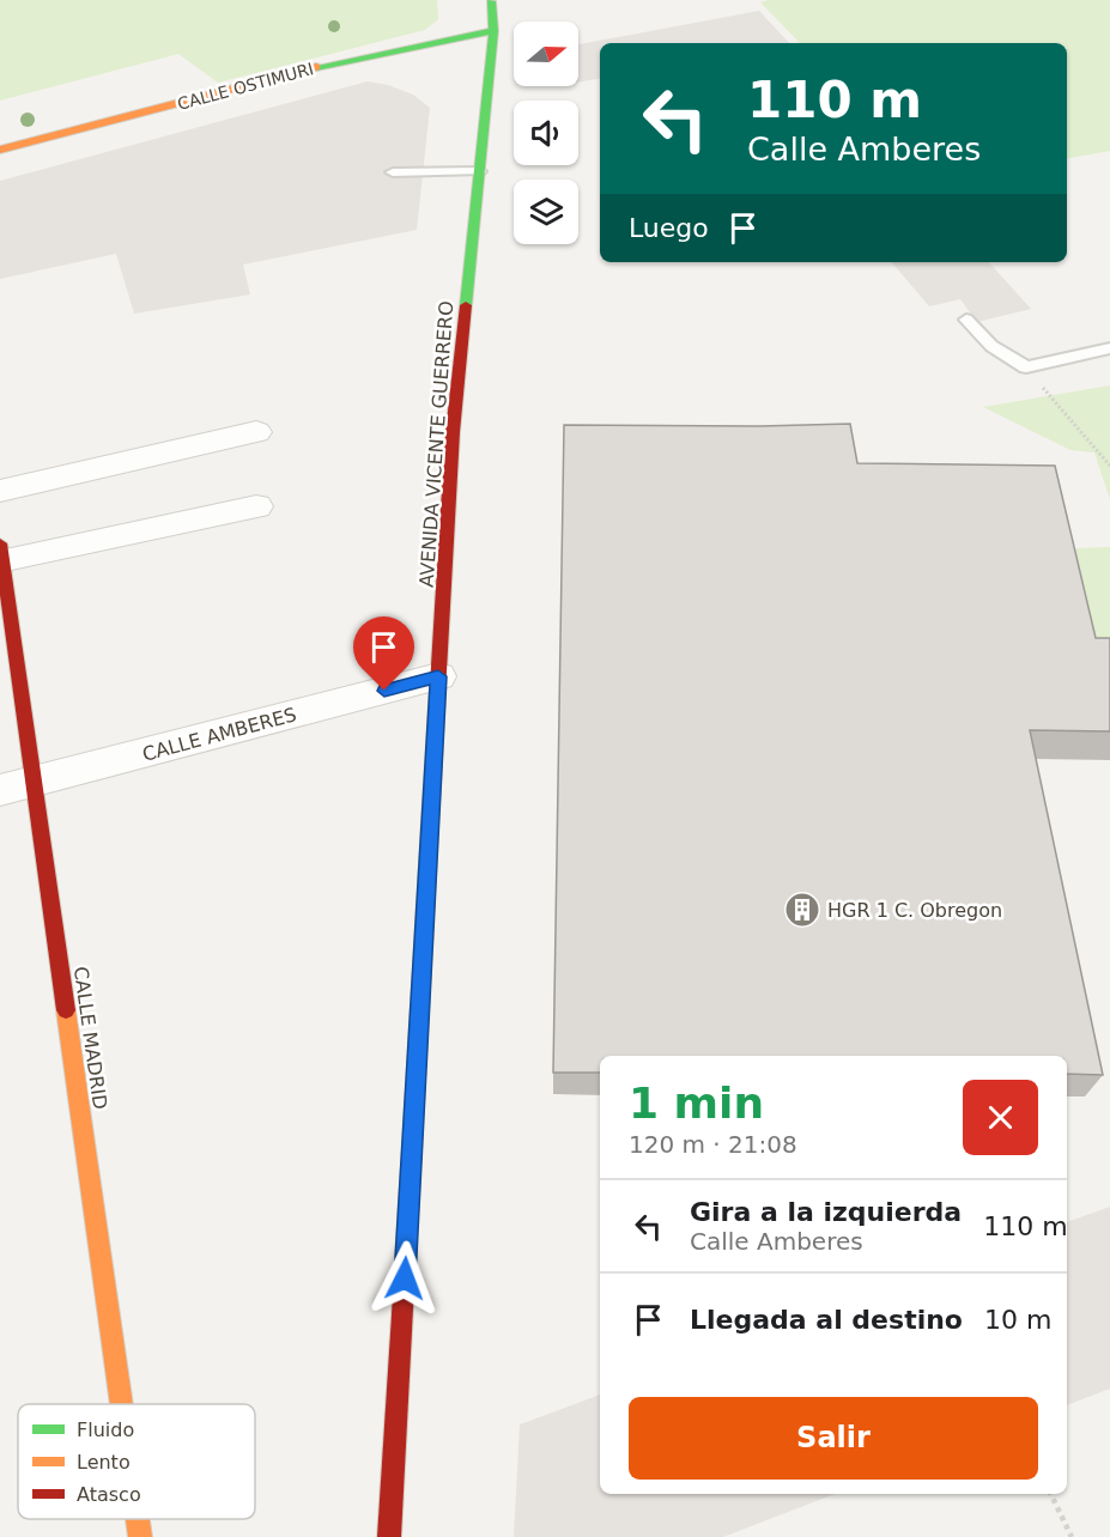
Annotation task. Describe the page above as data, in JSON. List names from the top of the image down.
{
  "streets": {
    "street": [
      "CALLE OSTIMURI",
      "AVENIDA VICENTE GUERRERO",
      "CALLE AMBERES",
      "CALLE MADRID"
    ]
  },
  "crossings": [
    ["CALLE OSTIMURI", "AVENIDA VICENTE GUERRERO"],
    ["AVENIDA VICENTE GUERRERO", "CALLE AMBERES"],
    ["CALLE AMBERES", "CALLE MADRID"]
  ],
  "places": {
    "building": ["HGR 1 C. Obregon"]
  },
  "legend": ["Fluido", "Lento", "Atasco"],
  "north": "right",
  "page": {
    "turn": ["110 m", "Calle Amberes"],
    "then": "Luego",
    "heading": ["1 min", "120 m · 21:08"],
    "list": [
      {
        "name": "Gira a la izquierda",
        "note": "Calle Amberes",
        "value": "110 m"
      },
      {
        "name": "Llegada al destino",
        "value": "10 m"
      }
    ],
    "buttons": "Salir"
  }
}
